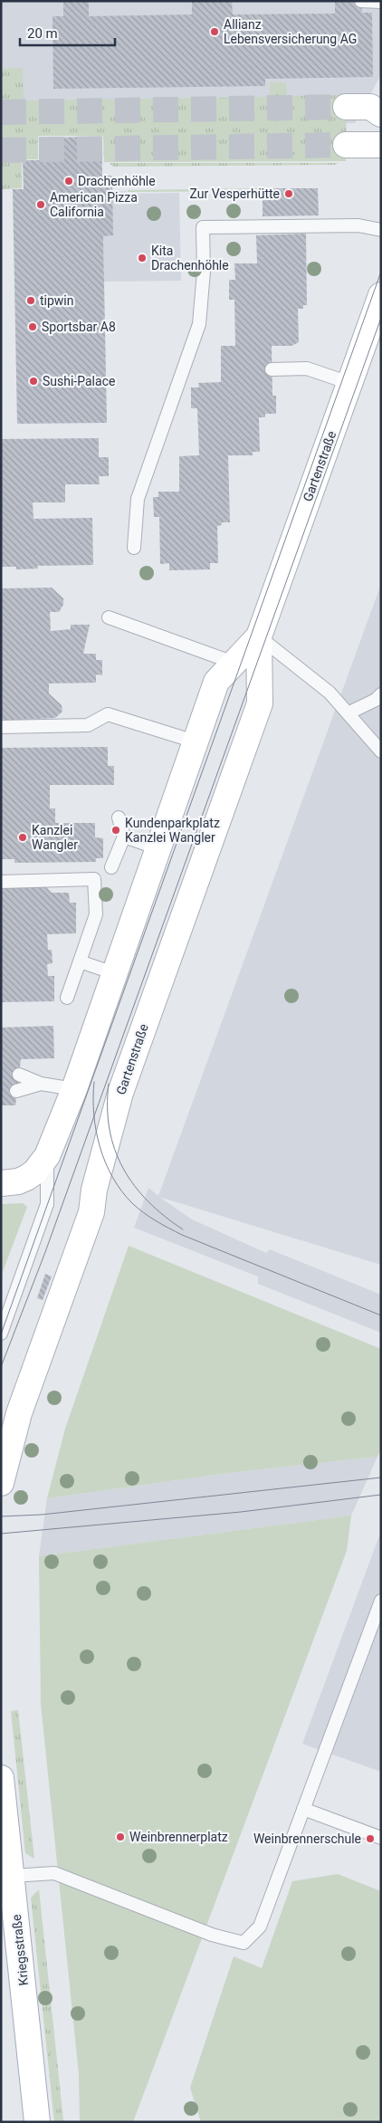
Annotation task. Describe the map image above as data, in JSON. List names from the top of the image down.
{
  "streets": {
    "street": ["Gartenstraße", "Kriegsstraße"]
  },
  "places": [
    "Allianz Lebensversicherung AG",
    "Drachenhöhle",
    "Zur Vesperhütte",
    "American Pizza California",
    "Kita Drachenhöhle",
    "tipwin",
    "Sportsbar A8",
    "Sushi-Palace",
    "Kundenparkplatz Kanzlei Wangler",
    "Kanzlei Wangler",
    "Weinbrennerplatz",
    "Weinbrennerschule"
  ],
  "scale_bar": "20 m"
}
